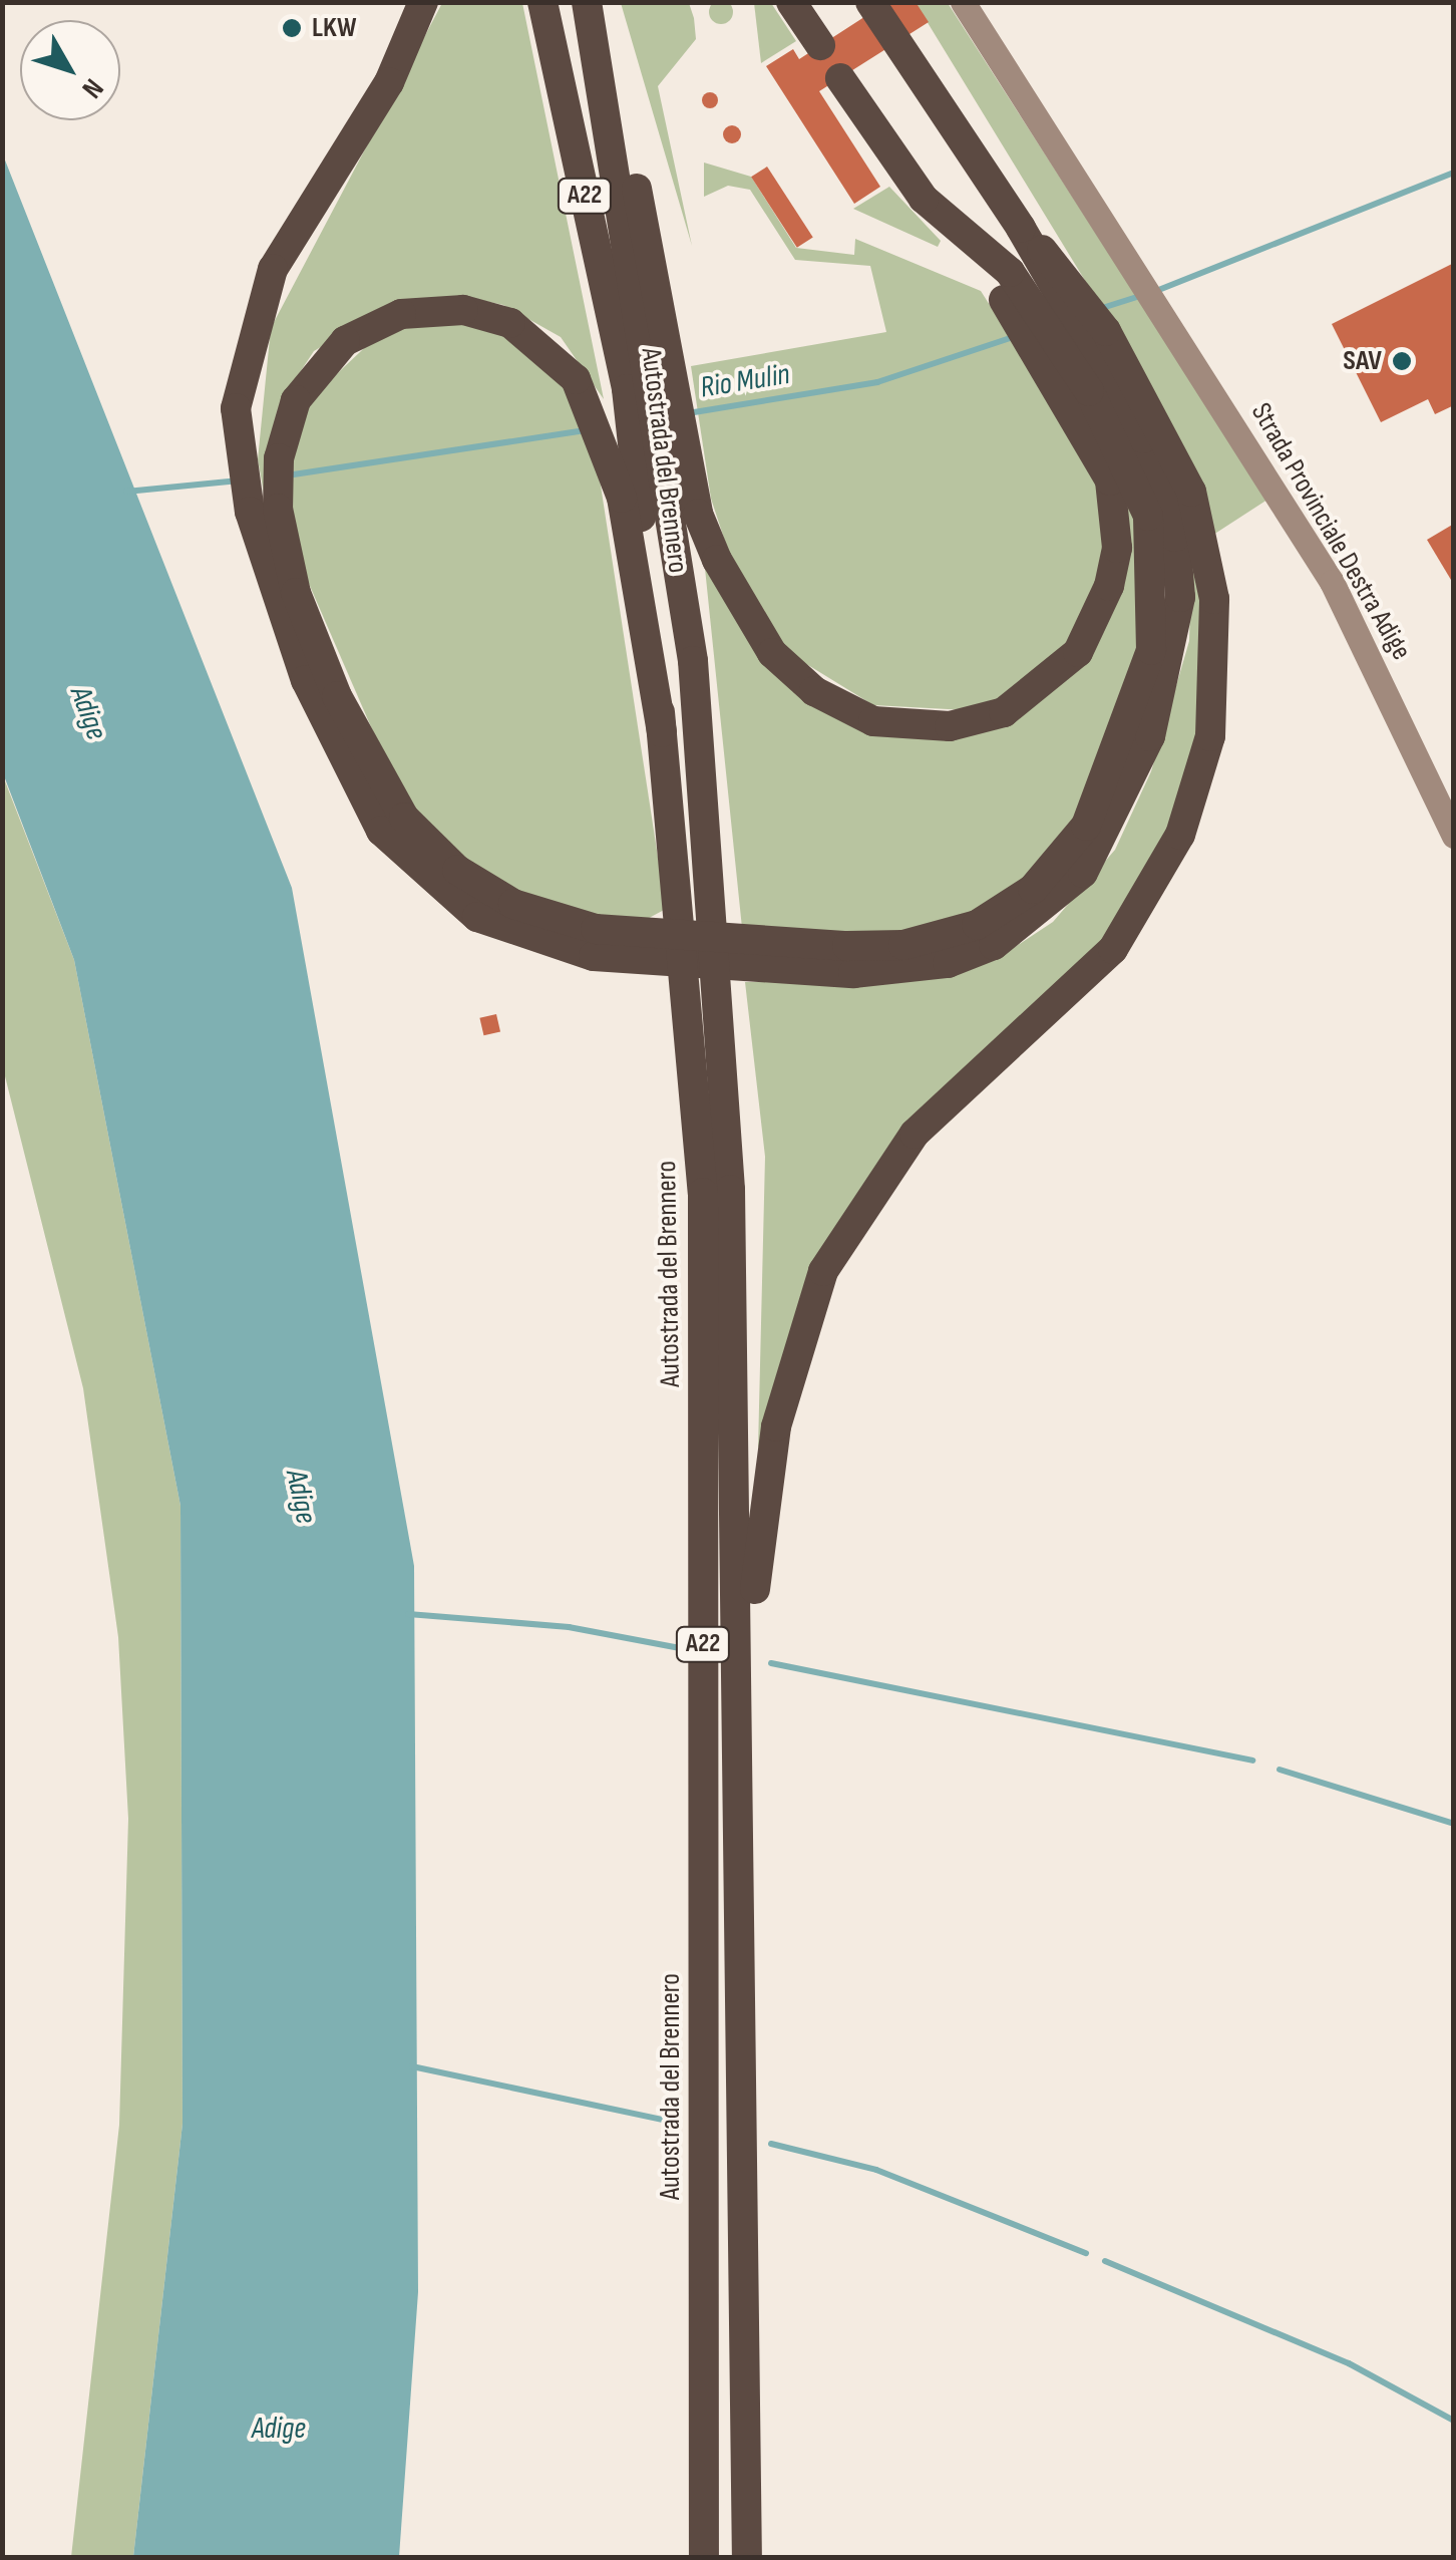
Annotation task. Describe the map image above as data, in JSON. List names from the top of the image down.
{
  "streets": {
    "highway": ["A22", "Autostrada del Brennero"],
    "main road": ["Strada Provinciale Destra Adige"]
  },
  "water": ["Rio Mulin", "Adige"],
  "places": ["LKW", "SAV"],
  "north": "bottom right"
}
